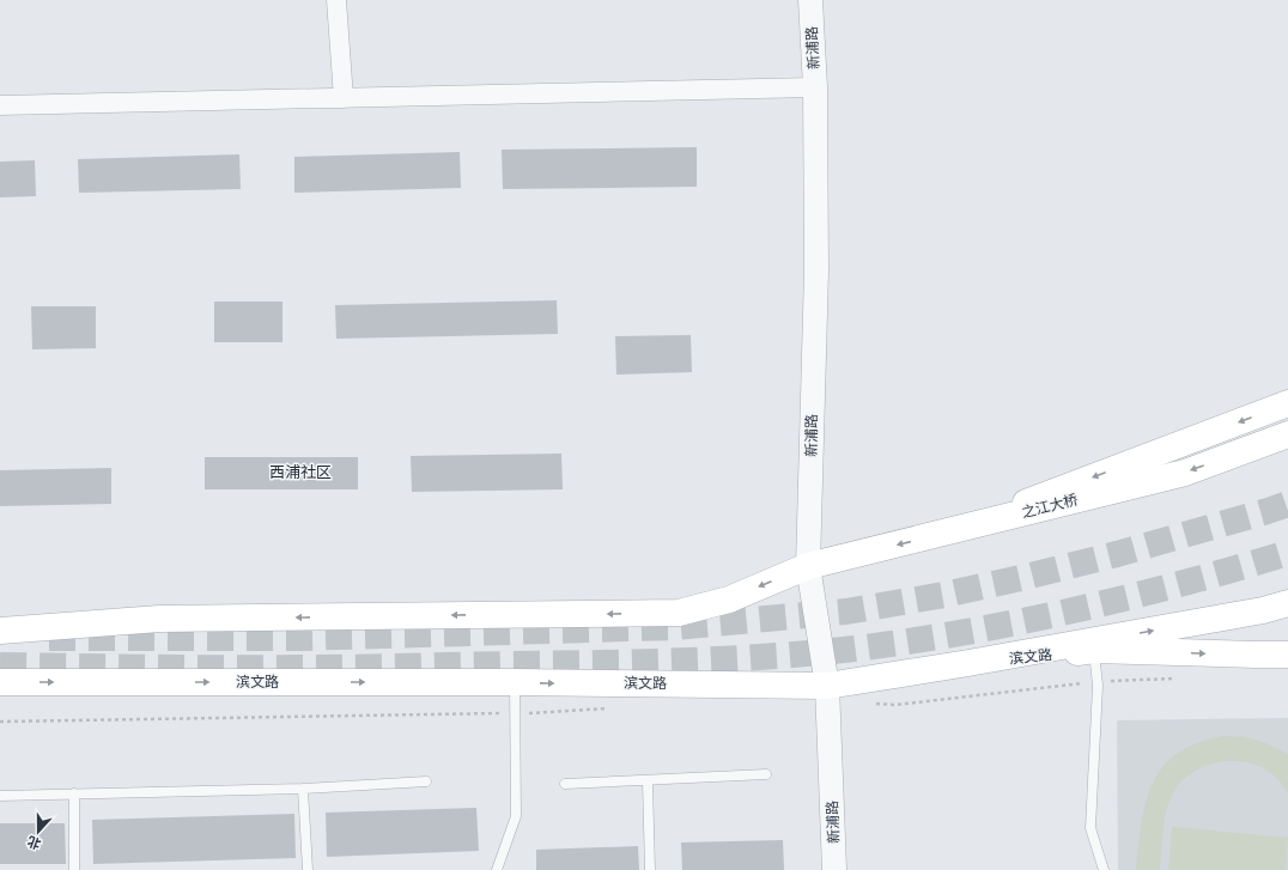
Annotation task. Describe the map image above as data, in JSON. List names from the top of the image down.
{
  "streets": {
    "main road": ["之江大桥", "滨文路"],
    "street": ["新浦路"]
  },
  "crossings": [
    ["新浦路", "之江大桥"],
    ["新浦路", "滨文路"]
  ],
  "districts": ["西浦社区"],
  "north": "bottom"
}
